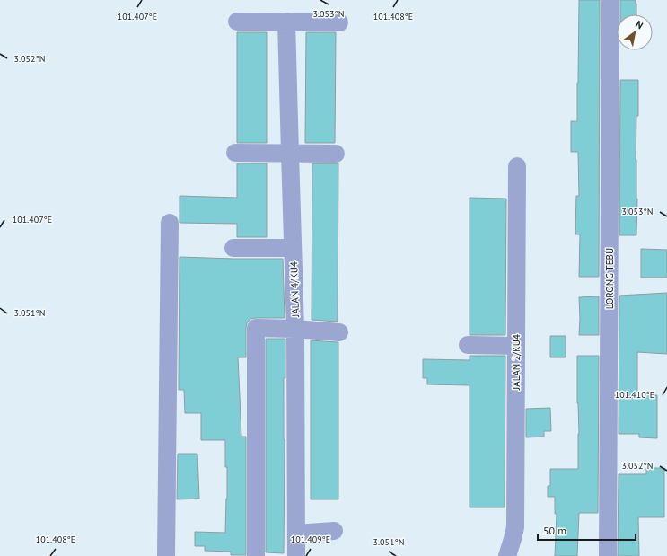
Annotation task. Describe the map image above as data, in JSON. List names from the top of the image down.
{
  "streets": {
    "street": ["LORONG TEBU", "JALAN 4/KU4", "JALAN 2/KU4"]
  },
  "scale_bar": "50 m",
  "north": "top right",
  "coordinates": [
    "3.053°N",
    "101.407°E",
    "101.408°E",
    "3.052°N",
    "3.051°N",
    "101.410°E",
    "101.409°E"
  ]
}
